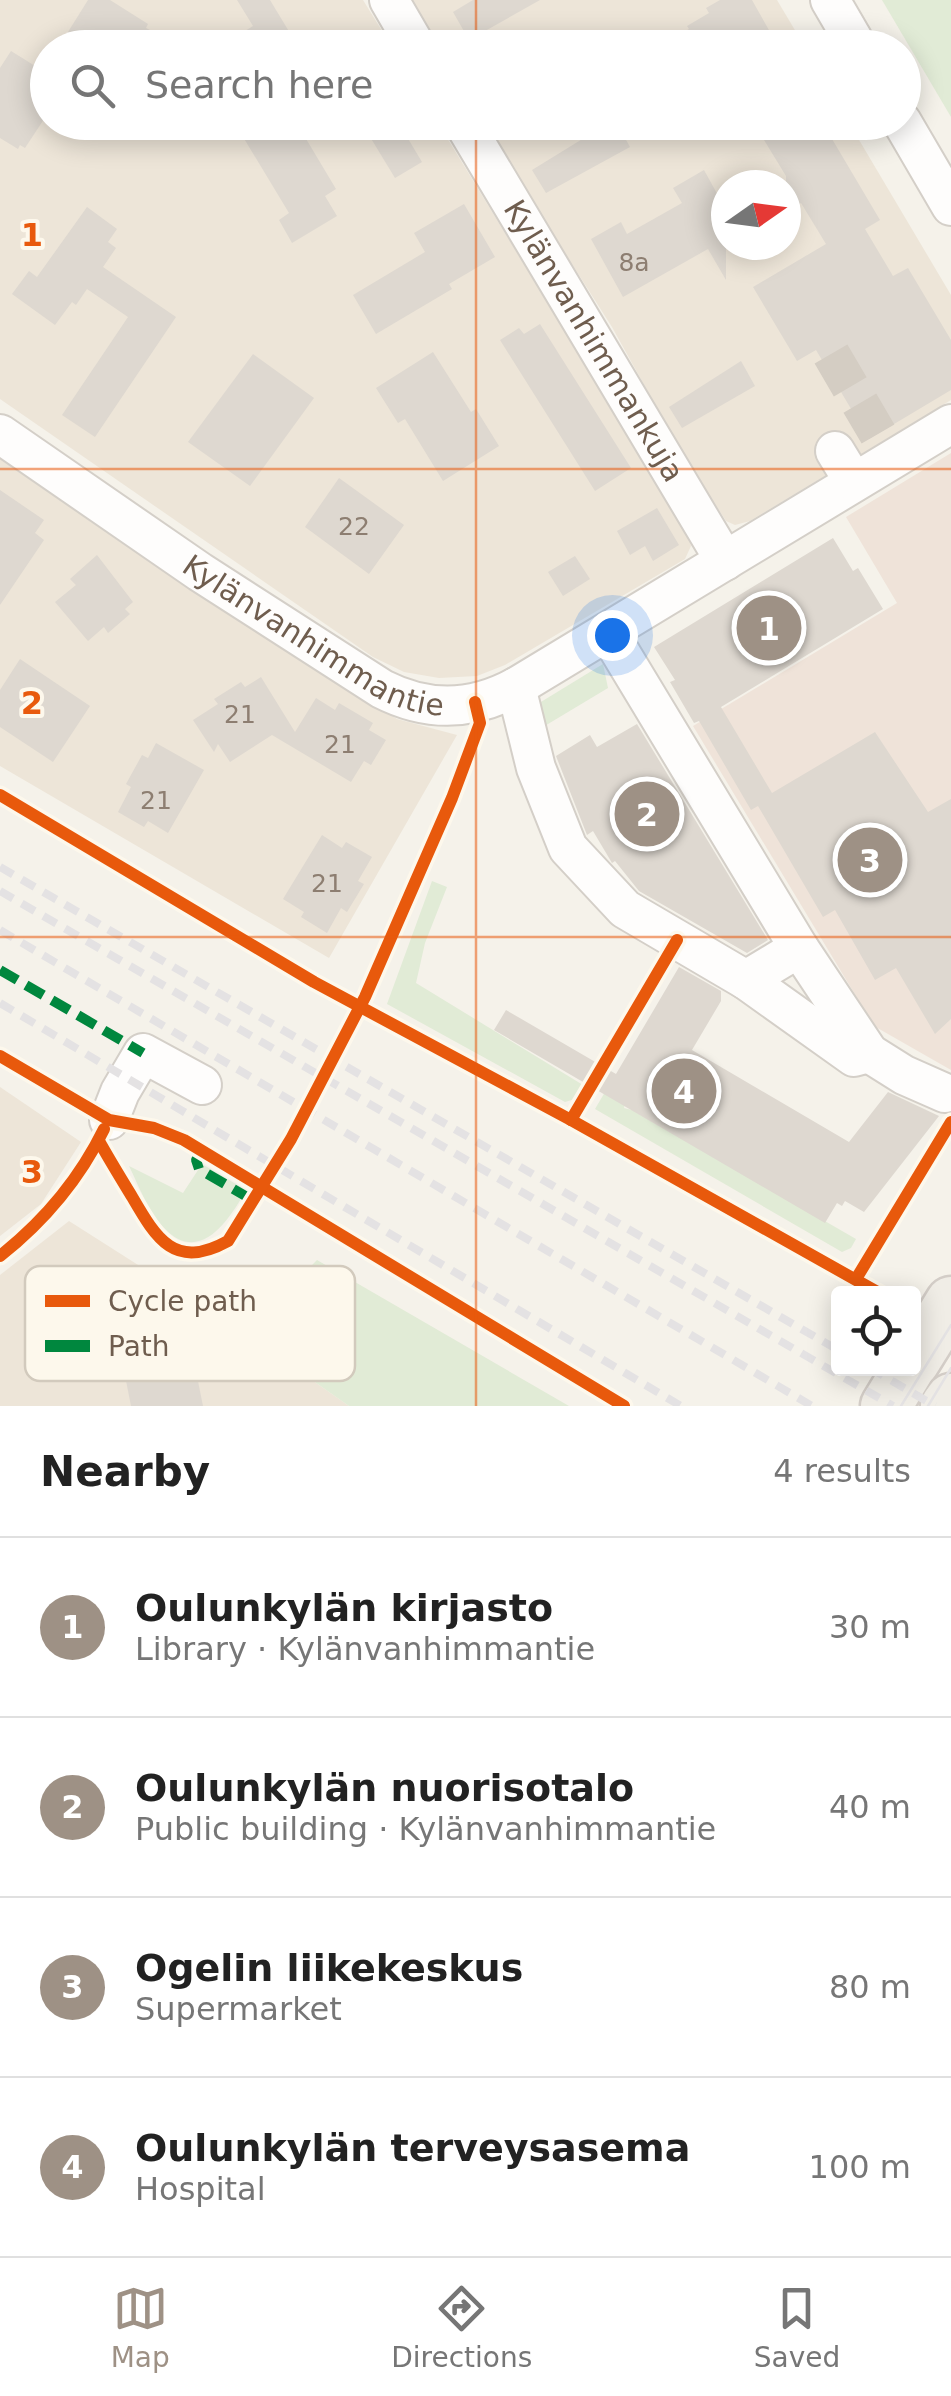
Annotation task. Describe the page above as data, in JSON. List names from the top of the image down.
{
  "streets": {
    "street": ["Kylänvanhimmankuja", "Kylänvanhimmantie"]
  },
  "crossings": [
    ["Kylänvanhimmankuja", "Kylänvanhimmantie"]
  ],
  "house_numbers": [
    "8a",
    "22",
    "21",
    "21",
    "21",
    "21"
  ],
  "legend": ["Cycle path", "Path"],
  "north": "right",
  "page": {
    "search": "Search here",
    "pins": [
      "1",
      "2",
      "3",
      "4"
    ],
    "heading": ["Nearby", "4 results"],
    "list": [
      {
        "mark": "1",
        "name": "Oulunkylän kirjasto",
        "note": "Library · Kylänvanhimmantie",
        "value": "30 m"
      },
      {
        "mark": "2",
        "name": "Oulunkylän nuorisotalo",
        "note": "Public building · Kylänvanhimmantie",
        "value": "40 m"
      },
      {
        "mark": "3",
        "name": "Ogelin liikekeskus",
        "note": "Supermarket",
        "value": "80 m"
      },
      {
        "mark": "4",
        "name": "Oulunkylän terveysasema",
        "note": "Hospital",
        "value": "100 m"
      }
    ],
    "nav": ["Map", "Directions", "Saved"]
  },
  "grid": {
    "rows": ["1", "2", "3"]
  }
}
